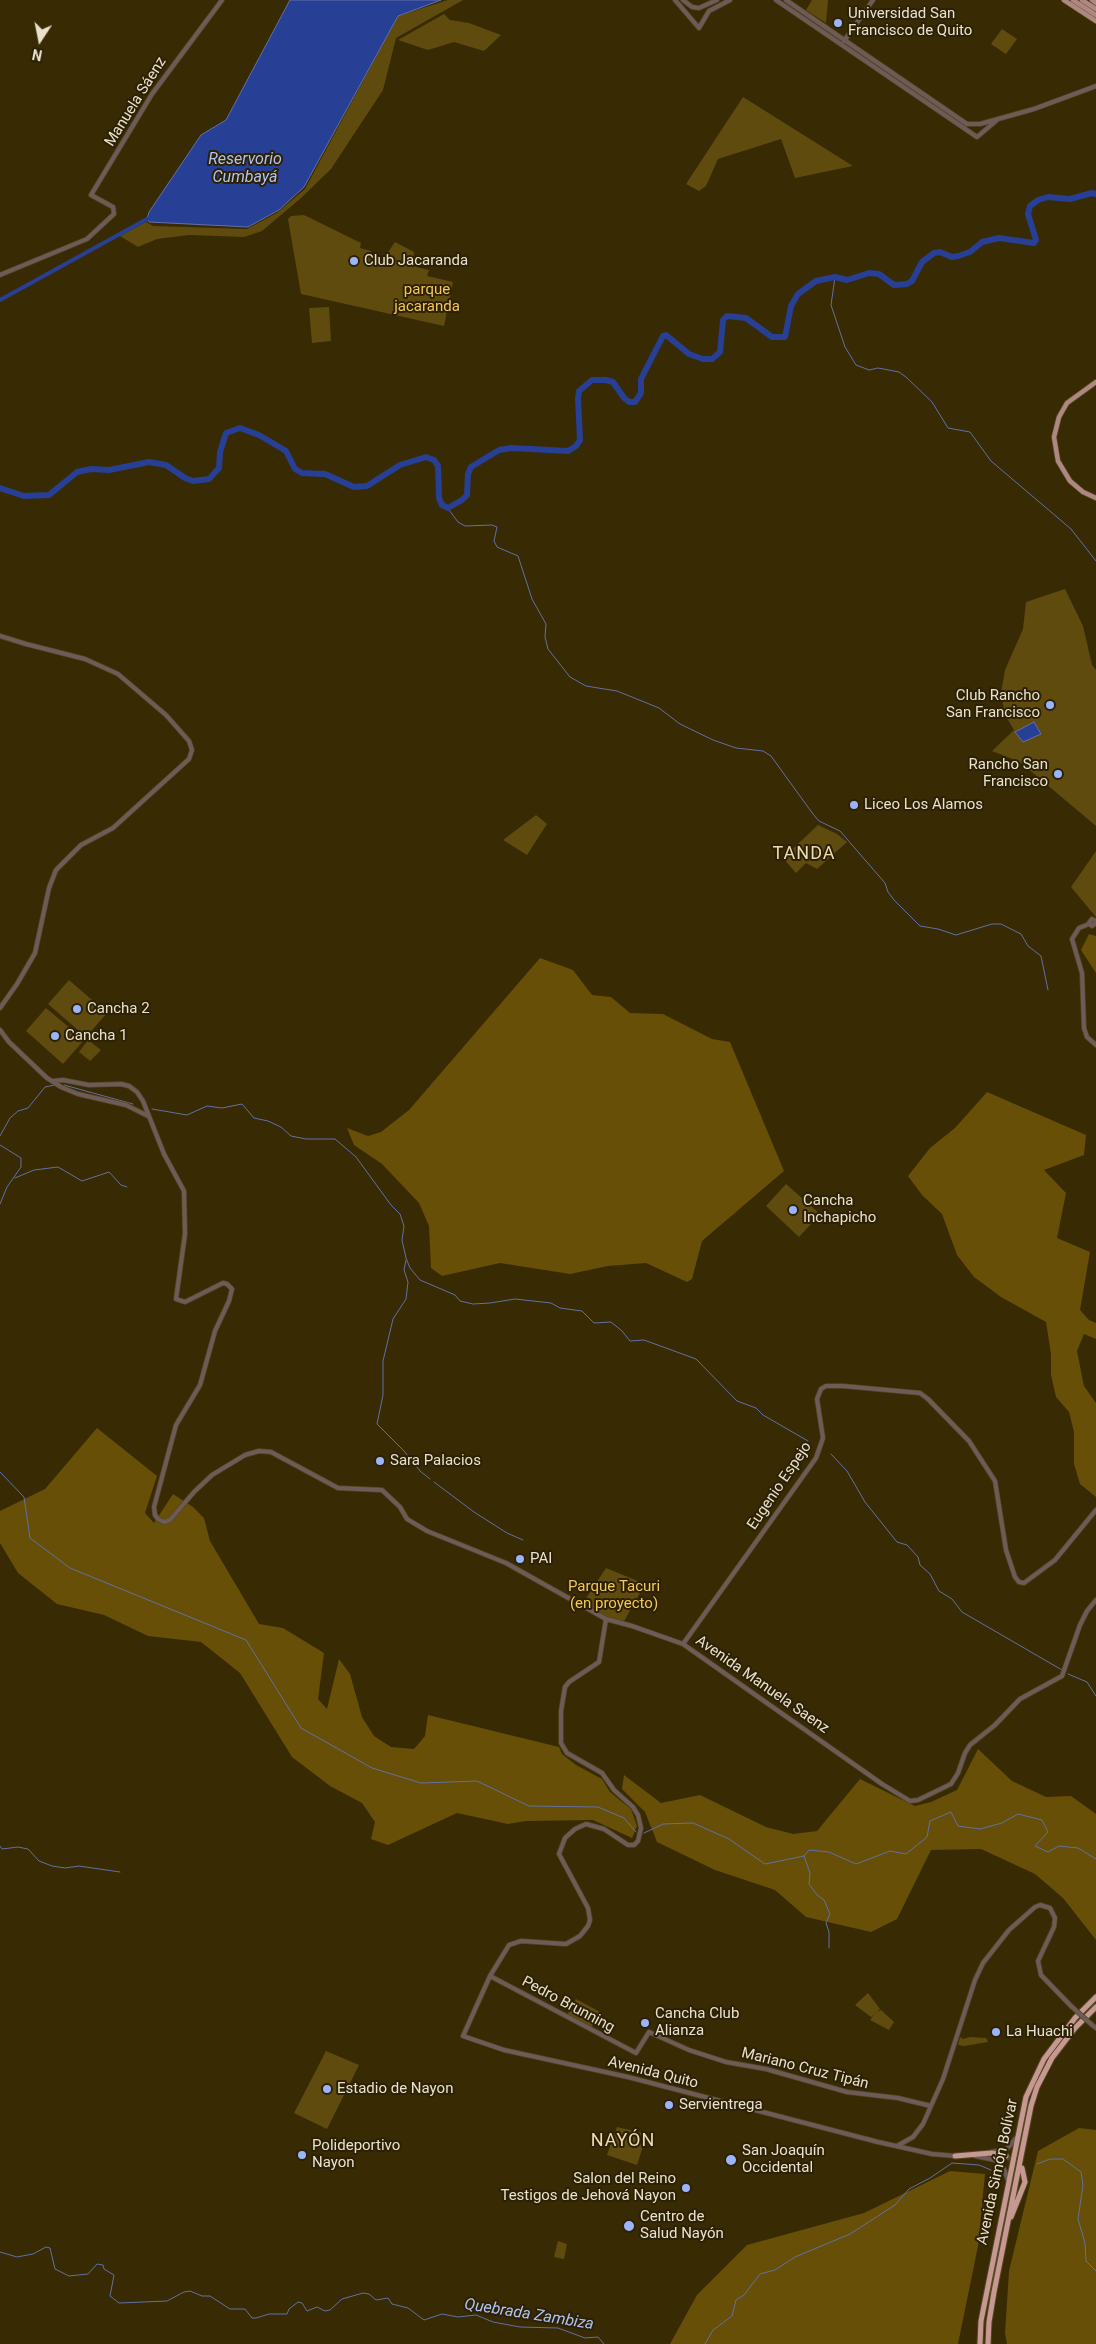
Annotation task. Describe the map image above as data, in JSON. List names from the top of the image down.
{
  "streets": {
    "highway": ["Avenida Simón Bolívar"],
    "street": [
      "Manuela Sáenz",
      "Eugenio Espejo",
      "Avenida Manuela Saenz",
      "Pedro Brunning",
      "Mariano Cruz Tipán",
      "Avenida Quito"
    ]
  },
  "crossings": [
    ["Eugenio Espejo", "Avenida Manuela Saenz"],
    ["Pedro Brunning", "Mariano Cruz Tipán"],
    ["Pedro Brunning", "Avenida Quito"],
    ["Avenida Quito", "Avenida Simón Bolívar"]
  ],
  "districts": ["TANDA", "NAYÓN"],
  "water": ["Reservorio Cumbayá", "Quebrada Zambiza"],
  "parks": ["parque jacaranda", "Parque Tacuri (en proyecto)"],
  "places": [
    "Universidad San Francisco de Quito",
    "Club Jacaranda",
    "Club Rancho San Francisco",
    "Rancho San Francisco",
    "Liceo Los Alamos",
    "Cancha 2",
    "Cancha 1",
    "Cancha Inchapicho",
    "Sara Palacios",
    "PAI",
    "Cancha Club Alianza",
    "La Huachi",
    "Estadio de Nayon",
    "Servientrega",
    "Polideportivo Nayon",
    "San Joaquín Occidental",
    "Salon del Reino Testigos de Jehová Nayon",
    "Centro de Salud Nayón"
  ],
  "north": "bottom"
}
